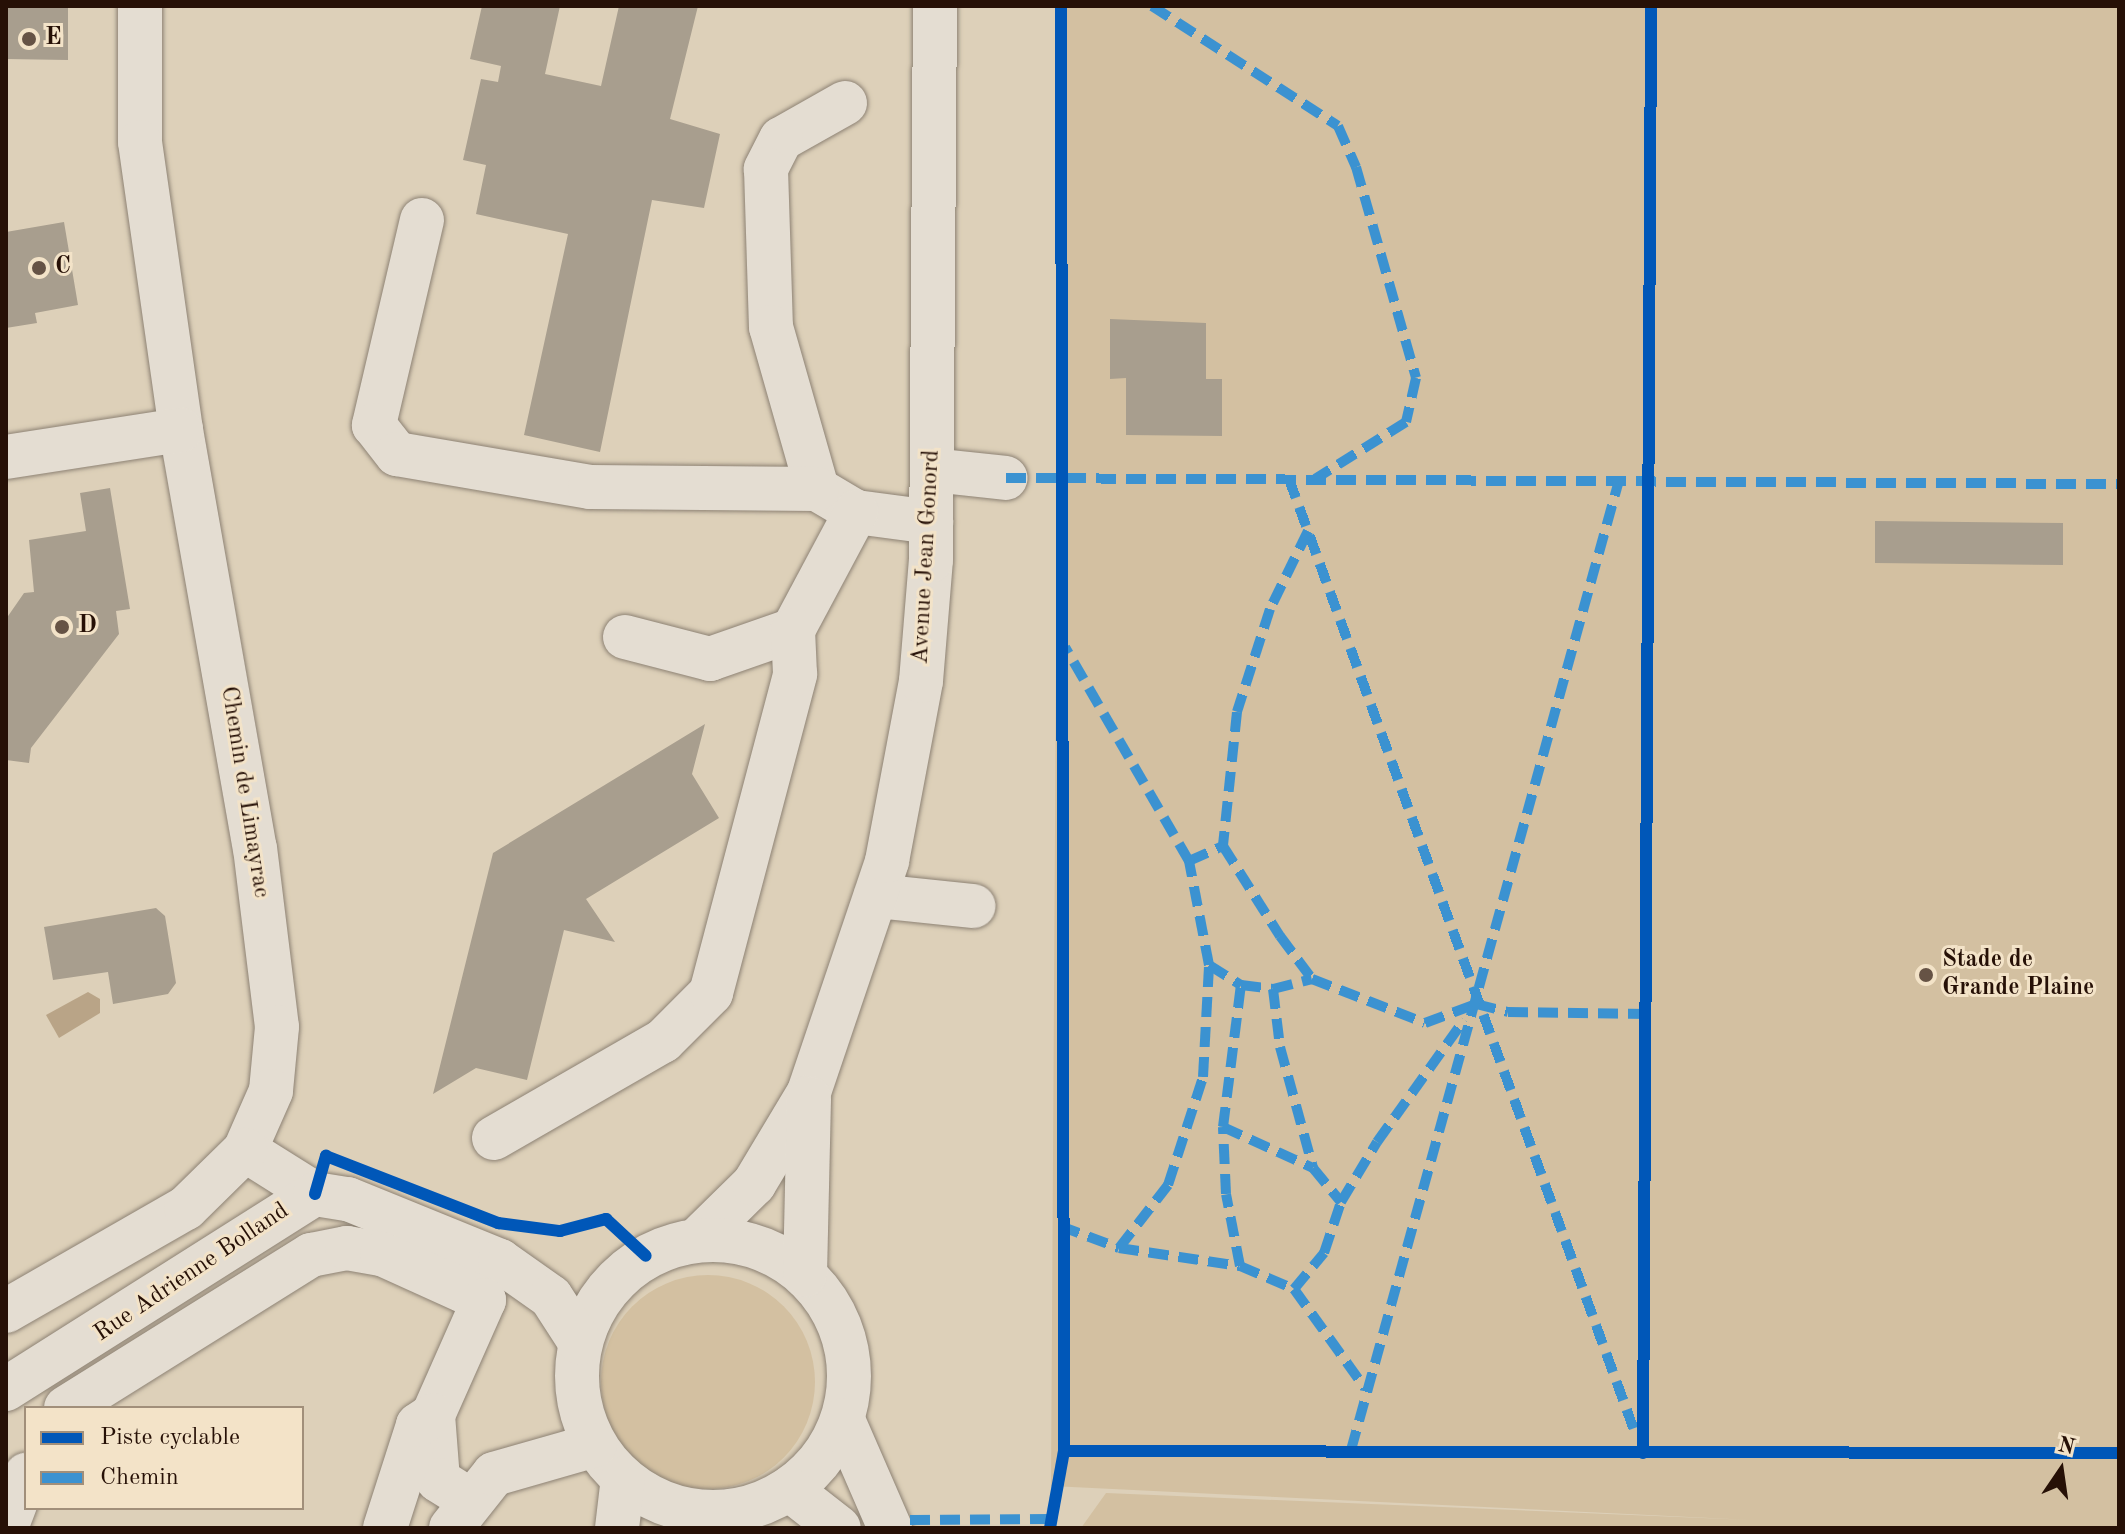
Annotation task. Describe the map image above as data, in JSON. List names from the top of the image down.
{
  "streets": {
    "street": ["Avenue Jean Gonord", "Chemin de Limayrac", "Rue Adrienne Bolland"]
  },
  "crossings": [
    ["Avenue Jean Gonord", "Rue Adrienne Bolland"]
  ],
  "places": [
    "E",
    "C",
    "D",
    "Stade de Grande Plaine"
  ],
  "legend": ["Piste cyclable", "Chemin"],
  "north": "top"
}
